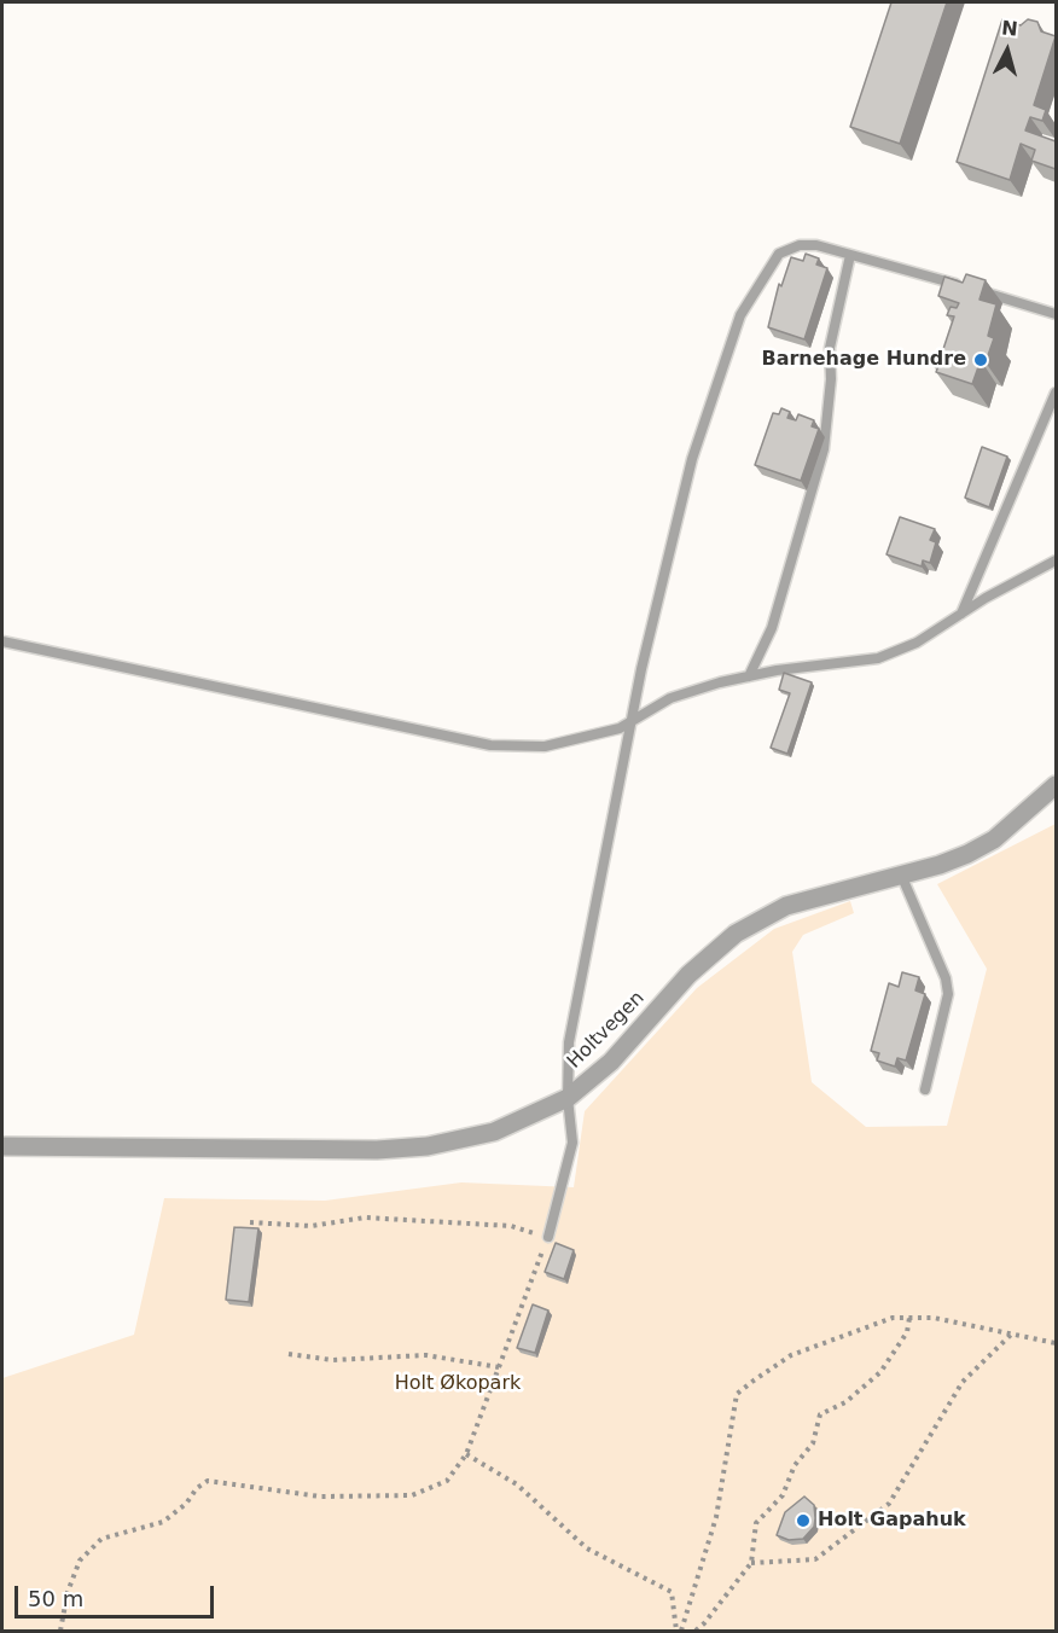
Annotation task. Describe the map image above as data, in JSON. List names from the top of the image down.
{
  "streets": {
    "street": ["Holtvegen"]
  },
  "parks": ["Holt Økopark"],
  "places": ["Barnehage Hundre", "Holt Gapahuk"],
  "scale_bar": "50 m",
  "north": "top"
}
